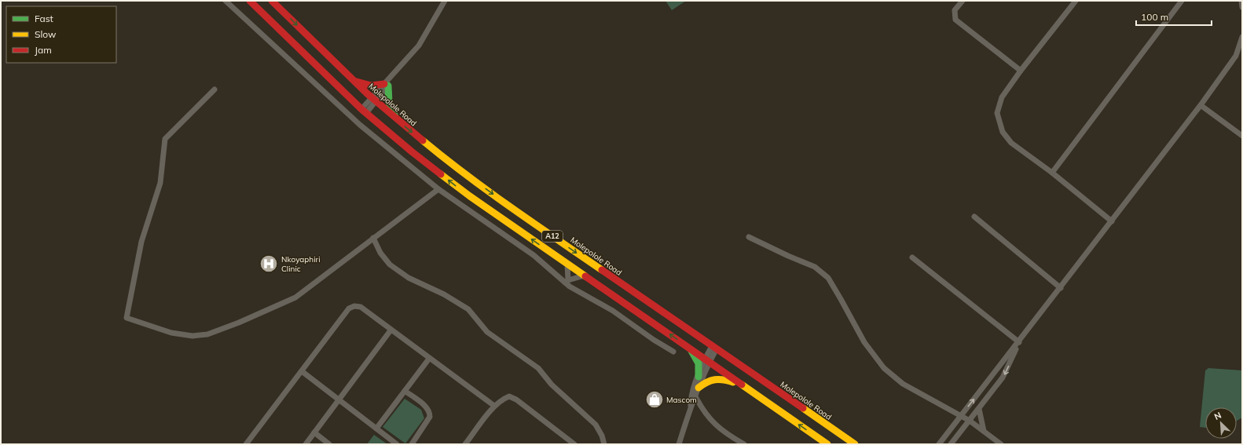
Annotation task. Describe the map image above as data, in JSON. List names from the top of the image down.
{
  "streets": {
    "main road": ["Molepolole Road", "A12"]
  },
  "places": {
    "hospital": ["Nkoyaphiri Clinic"],
    "shop": ["Mascom"]
  },
  "legend": ["Fast", "Slow", "Jam"],
  "scale_bar": "100 m",
  "north": "top left"
}
